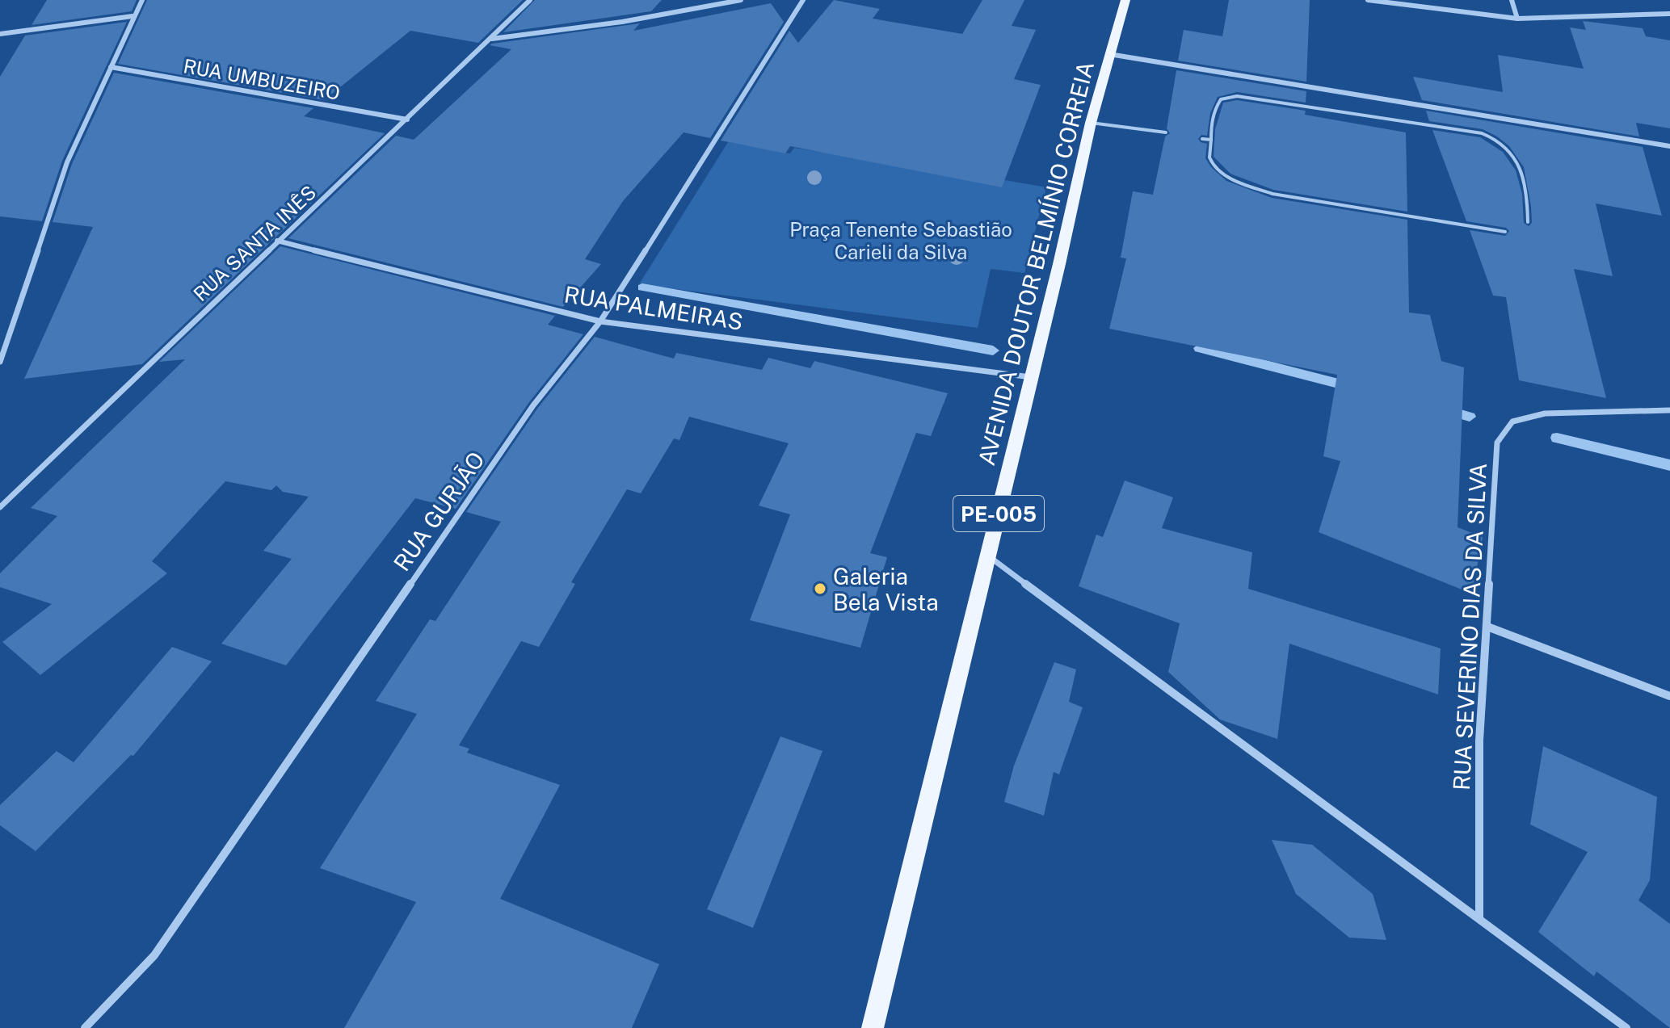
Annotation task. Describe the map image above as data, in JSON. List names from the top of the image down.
{
  "streets": {
    "main road": ["AVENIDA DOUTOR BELMÍNIO CORREIA", "PE-005"],
    "street": [
      "RUA UMBUZEIRO",
      "RUA SANTA INÊS",
      "RUA PALMEIRAS",
      "RUA GURJÃO",
      "RUA SEVERINO DIAS DA SILVA"
    ]
  },
  "crossings": [
    ["RUA UMBUZEIRO", "RUA SANTA INÊS"],
    ["RUA SANTA INÊS", "RUA PALMEIRAS"],
    ["AVENIDA DOUTOR BELMÍNIO CORREIA", "RUA PALMEIRAS"],
    ["RUA PALMEIRAS", "RUA GURJÃO"]
  ],
  "parks": ["Praça Tenente Sebastião Carieli da Silva"],
  "places": ["Galeria Bela Vista"]
}
